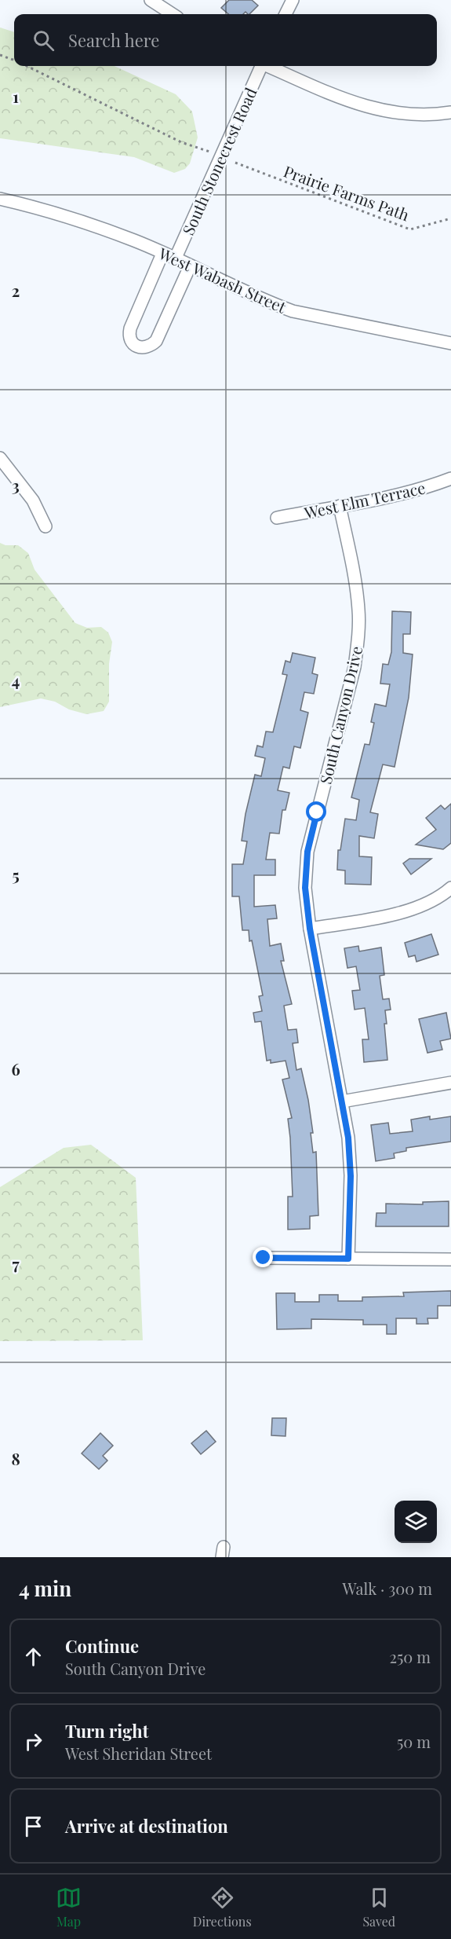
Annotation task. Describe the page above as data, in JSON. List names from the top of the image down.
{
  "streets": {
    "street": [
      "South Stonecrest Road",
      "West Wabash Street",
      "West Elm Terrace",
      "South Canyon Drive"
    ],
    "path": ["Prairie Farms Path"]
  },
  "crossings": [
    ["South Stonecrest Road", "West Wabash Street"],
    ["West Elm Terrace", "South Canyon Drive"]
  ],
  "page": {
    "search": "Search here",
    "heading": ["4 min", "Walk · 300 m"],
    "list": [
      ["Continue", "South Canyon Drive", "250 m"],
      ["Turn right", "West Sheridan Street", "50 m"],
      "Arrive at destination"
    ],
    "nav": ["Map", "Directions", "Saved"]
  },
  "grid": {
    "rows": [
      "1",
      "2",
      "3",
      "4",
      "5",
      "6",
      "7",
      "8"
    ]
  }
}
